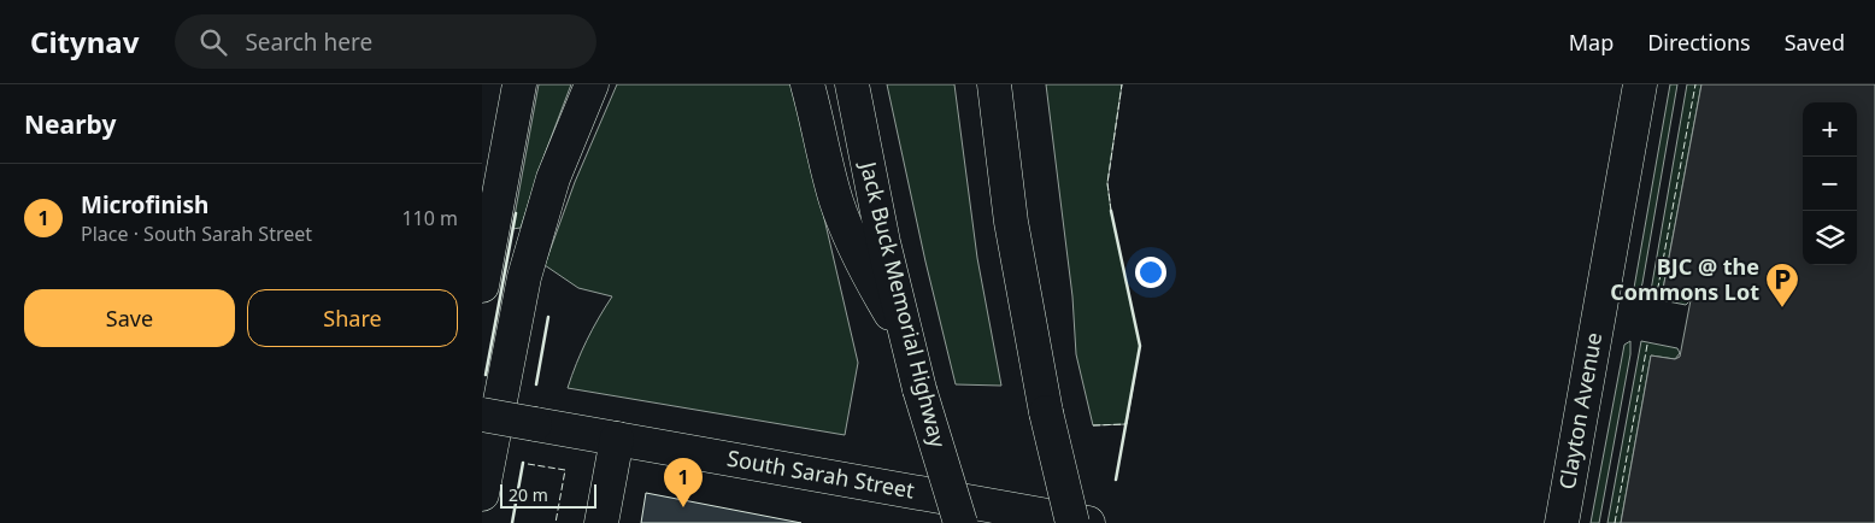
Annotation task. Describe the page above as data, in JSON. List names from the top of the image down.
{
  "streets": {
    "main road": ["Jack Buck Memorial Highway", "Clayton Avenue", "South Sarah Street"]
  },
  "places": {
    "parking": ["BJC @ the Commons Lot"]
  },
  "scale_bar": "20 m",
  "page": {
    "header": "Citynav",
    "search": "Search here",
    "nav": ["Map", "Directions", "Saved"],
    "heading": "Nearby",
    "map_buttons": ["+", "−"],
    "list": [
      {
        "mark": "1",
        "name": "Microfinish",
        "note": "Place · South Sarah Street",
        "value": "110 m"
      }
    ],
    "buttons": ["Save", "Share"],
    "pins": "1",
    "scale": "20 m"
  }
}
